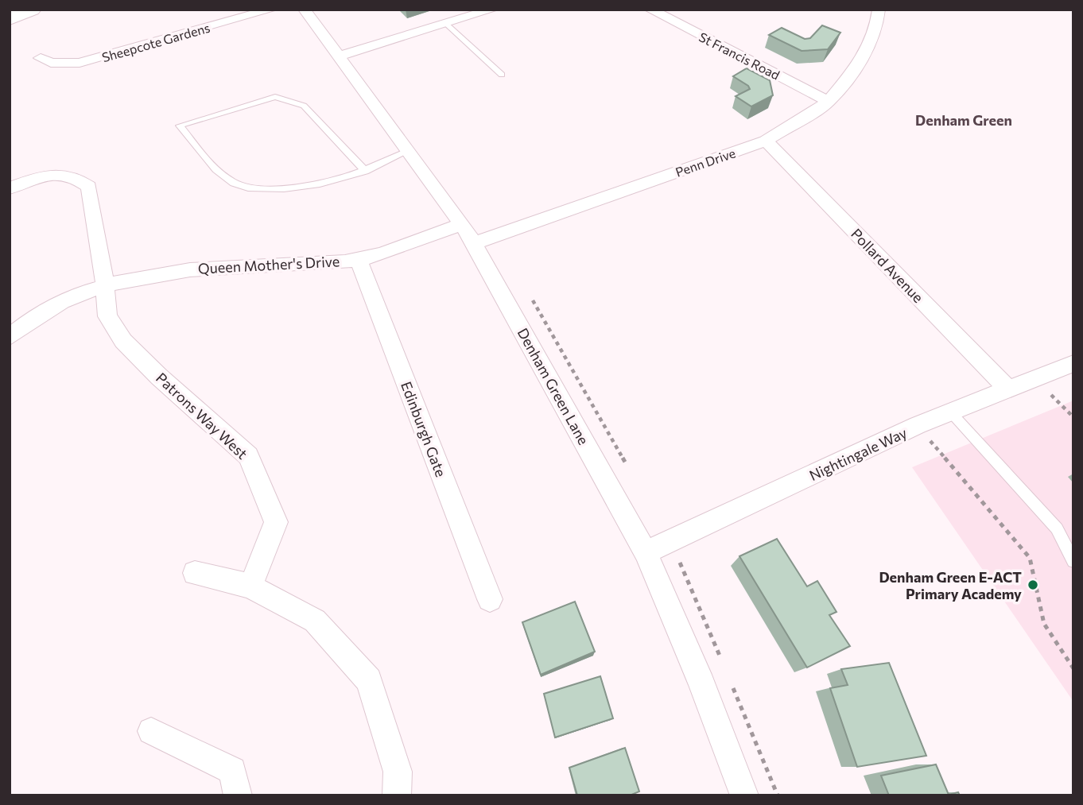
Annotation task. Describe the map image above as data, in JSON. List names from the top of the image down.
{
  "streets": {
    "street": [
      "Sheepcote Gardens",
      "St Francis Road",
      "Penn Drive",
      "Queen Mother's Drive",
      "Pollard Avenue",
      "Denham Green Lane",
      "Patrons Way West",
      "Edinburgh Gate",
      "Nightingale Way"
    ]
  },
  "crossings": [
    ["St Francis Road", "Penn Drive"],
    ["Penn Drive", "Pollard Avenue"],
    ["Penn Drive", "Denham Green Lane"],
    ["Queen Mother's Drive", "Denham Green Lane"],
    ["Queen Mother's Drive", "Patrons Way West"],
    ["Queen Mother's Drive", "Edinburgh Gate"],
    ["Pollard Avenue", "Nightingale Way"],
    ["Denham Green Lane", "Nightingale Way"]
  ],
  "districts": ["Denham Green"],
  "places": ["Denham Green E-ACT Primary Academy"]
}
